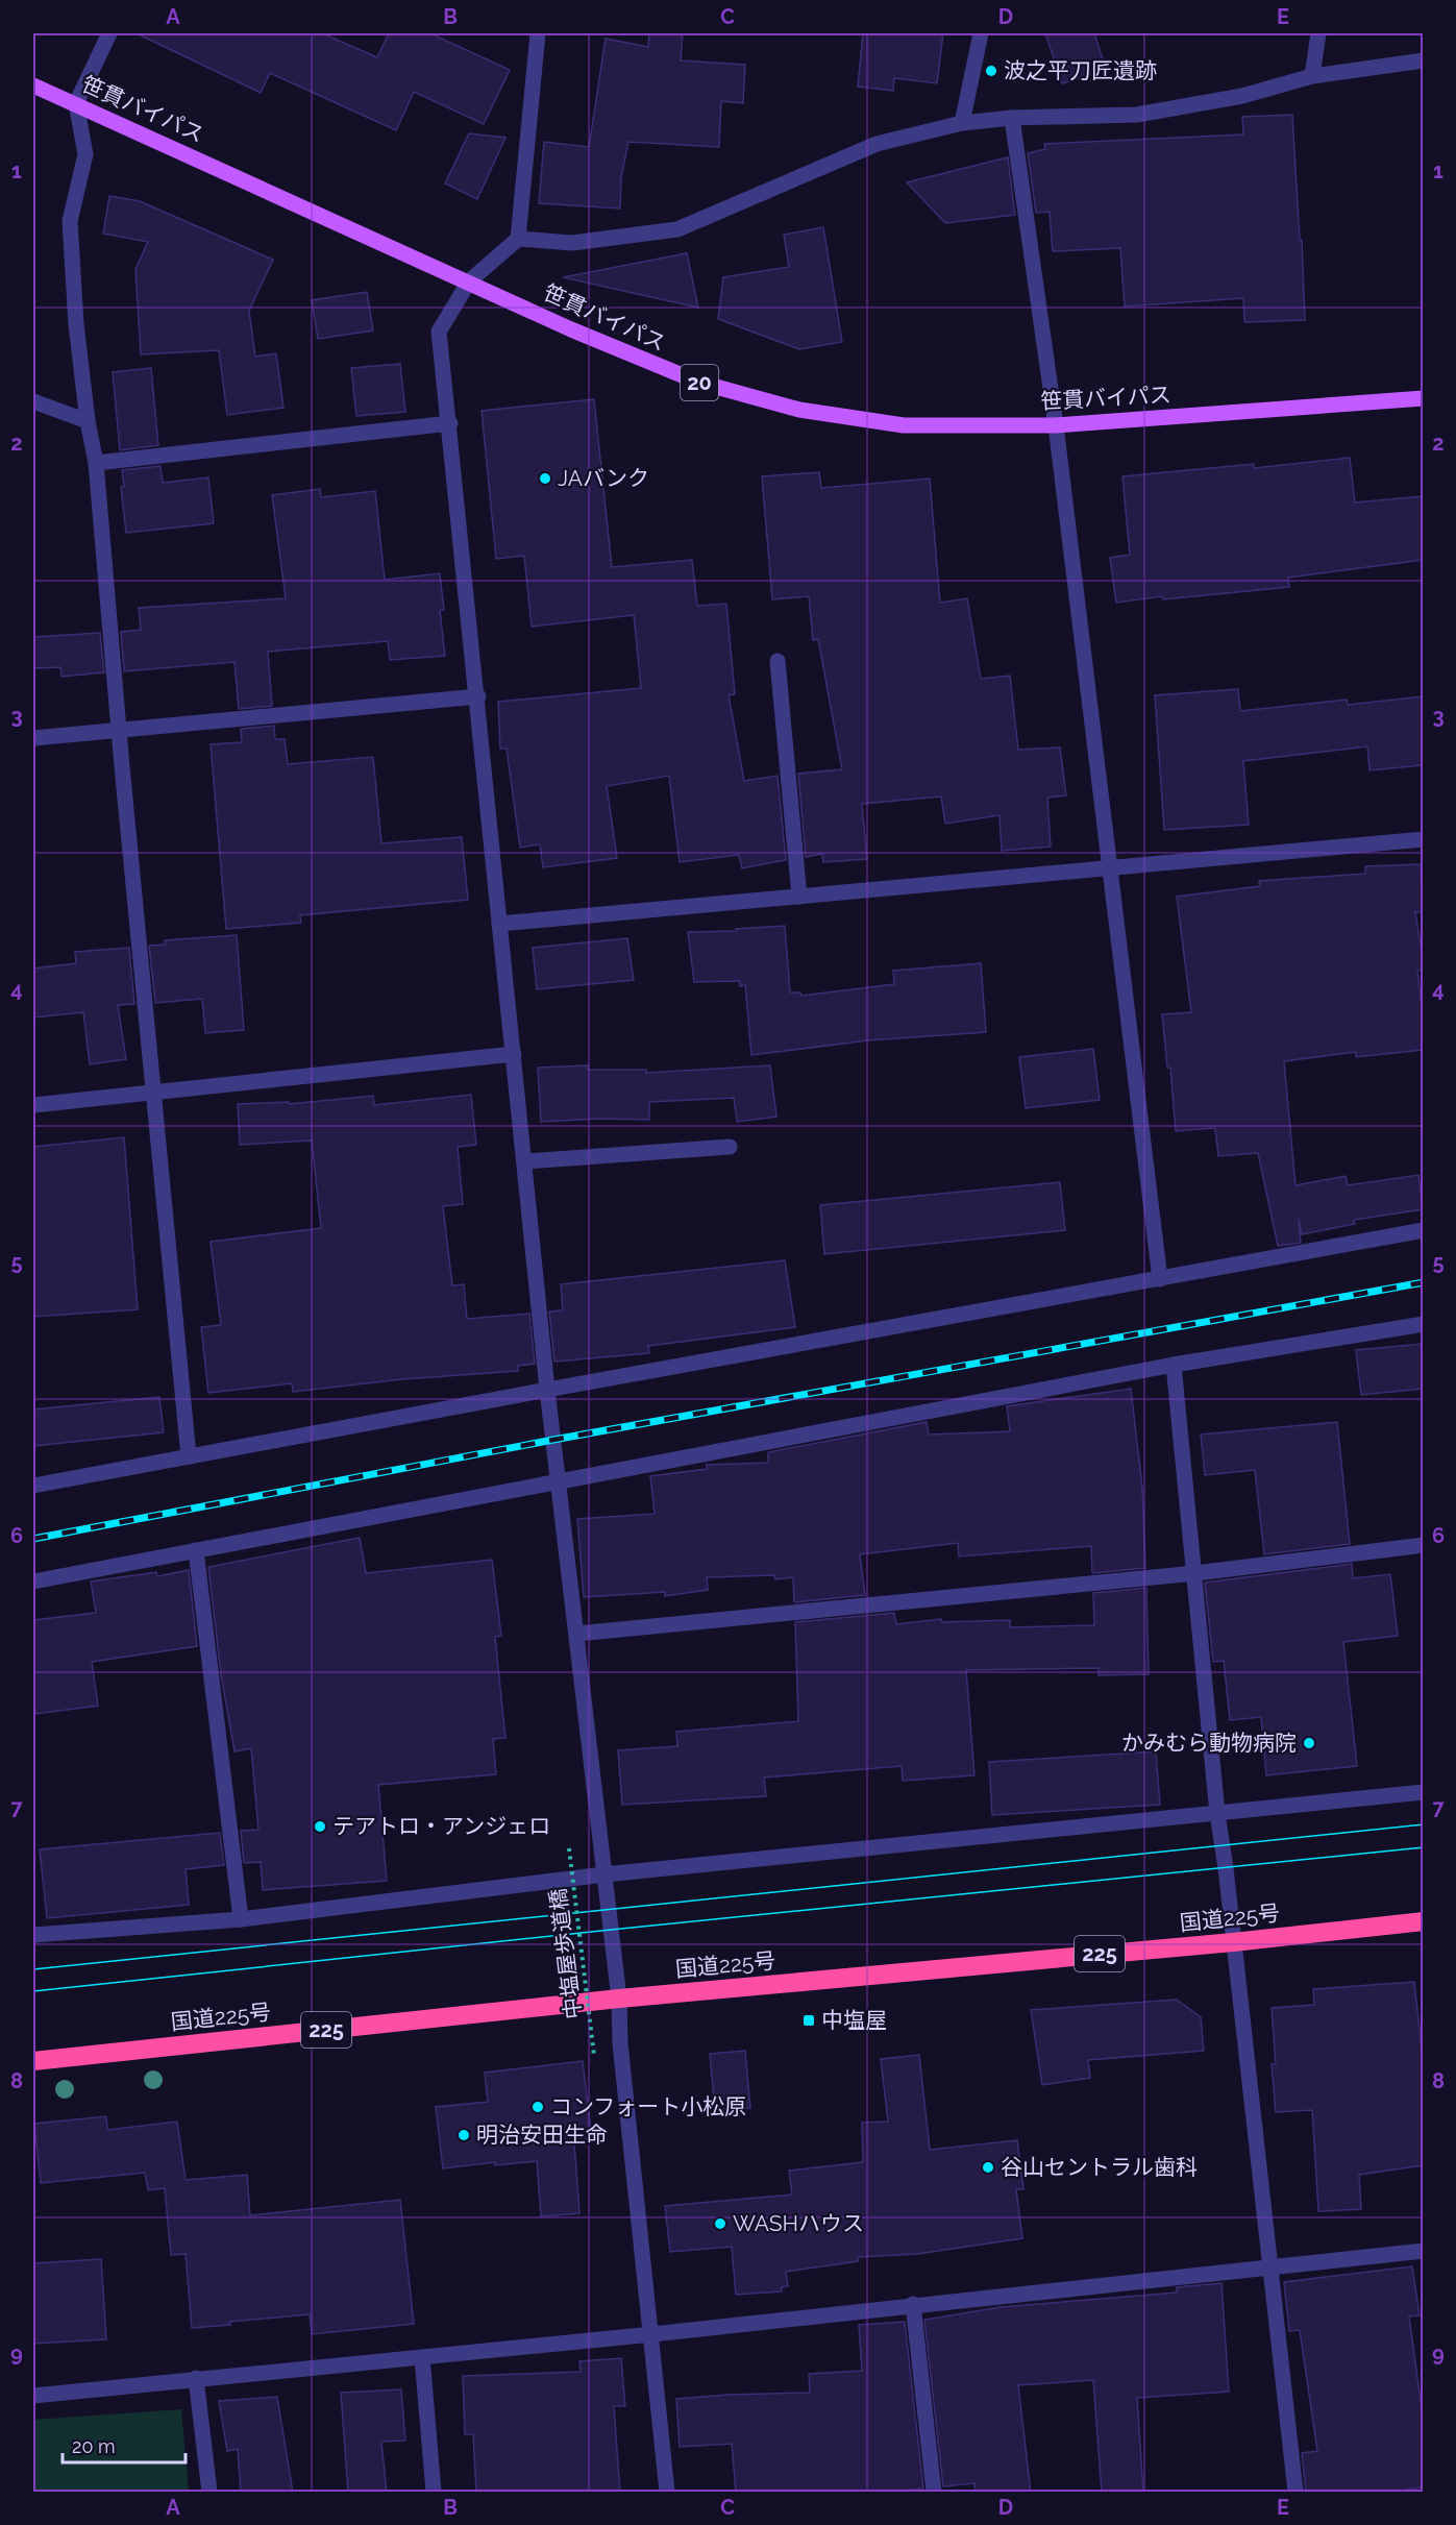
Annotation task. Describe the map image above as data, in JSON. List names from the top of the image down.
{
  "streets": {
    "highway": ["国道225号", "225"],
    "main road": ["笹貫バイパス", "20"],
    "path": ["中塩屋歩道橋"]
  },
  "places": {
    "other": [
      "波之平刀匠遺跡",
      "JAバンク",
      "かみむら動物病院",
      "テアトロ・アンジェロ",
      "コンフォート小松原",
      "明治安田生命",
      "谷山セントラル歯科",
      "WASHハウス"
    ],
    "transit": ["中塩屋"]
  },
  "scale_bar": "20 m",
  "grid": {
    "columns": [
      "A",
      "B",
      "C",
      "D",
      "E"
    ],
    "rows": [
      "1",
      "2",
      "3",
      "4",
      "5",
      "6",
      "7",
      "8",
      "9"
    ]
  }
}
